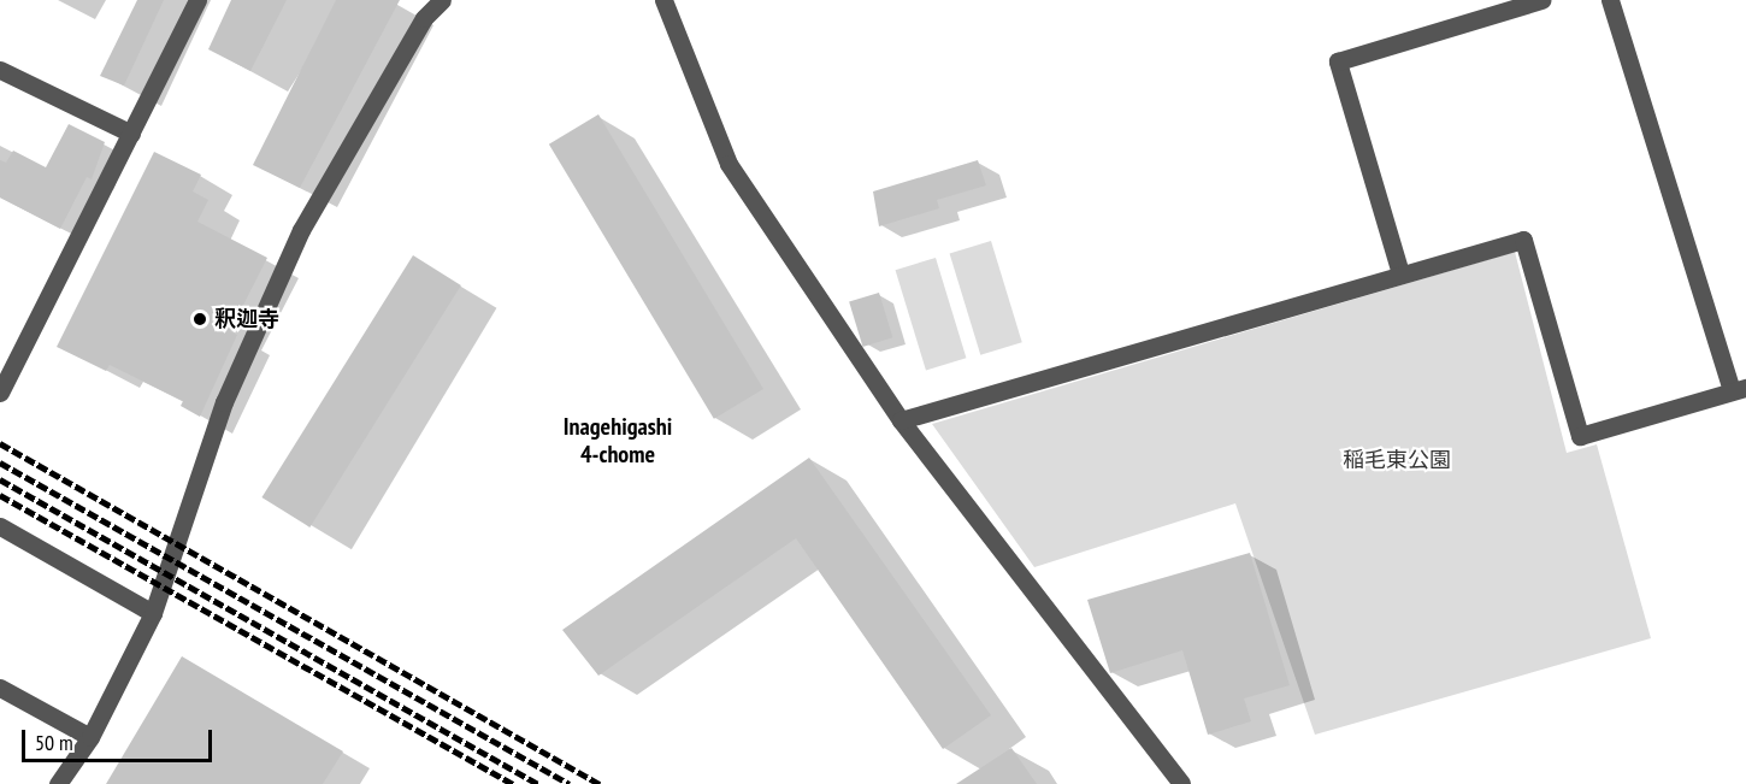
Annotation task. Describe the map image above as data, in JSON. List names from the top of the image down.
{
  "districts": ["Inagehigashi 4-chome"],
  "parks": ["稲毛東公園"],
  "places": ["釈迦寺"],
  "scale_bar": "50 m"
}
